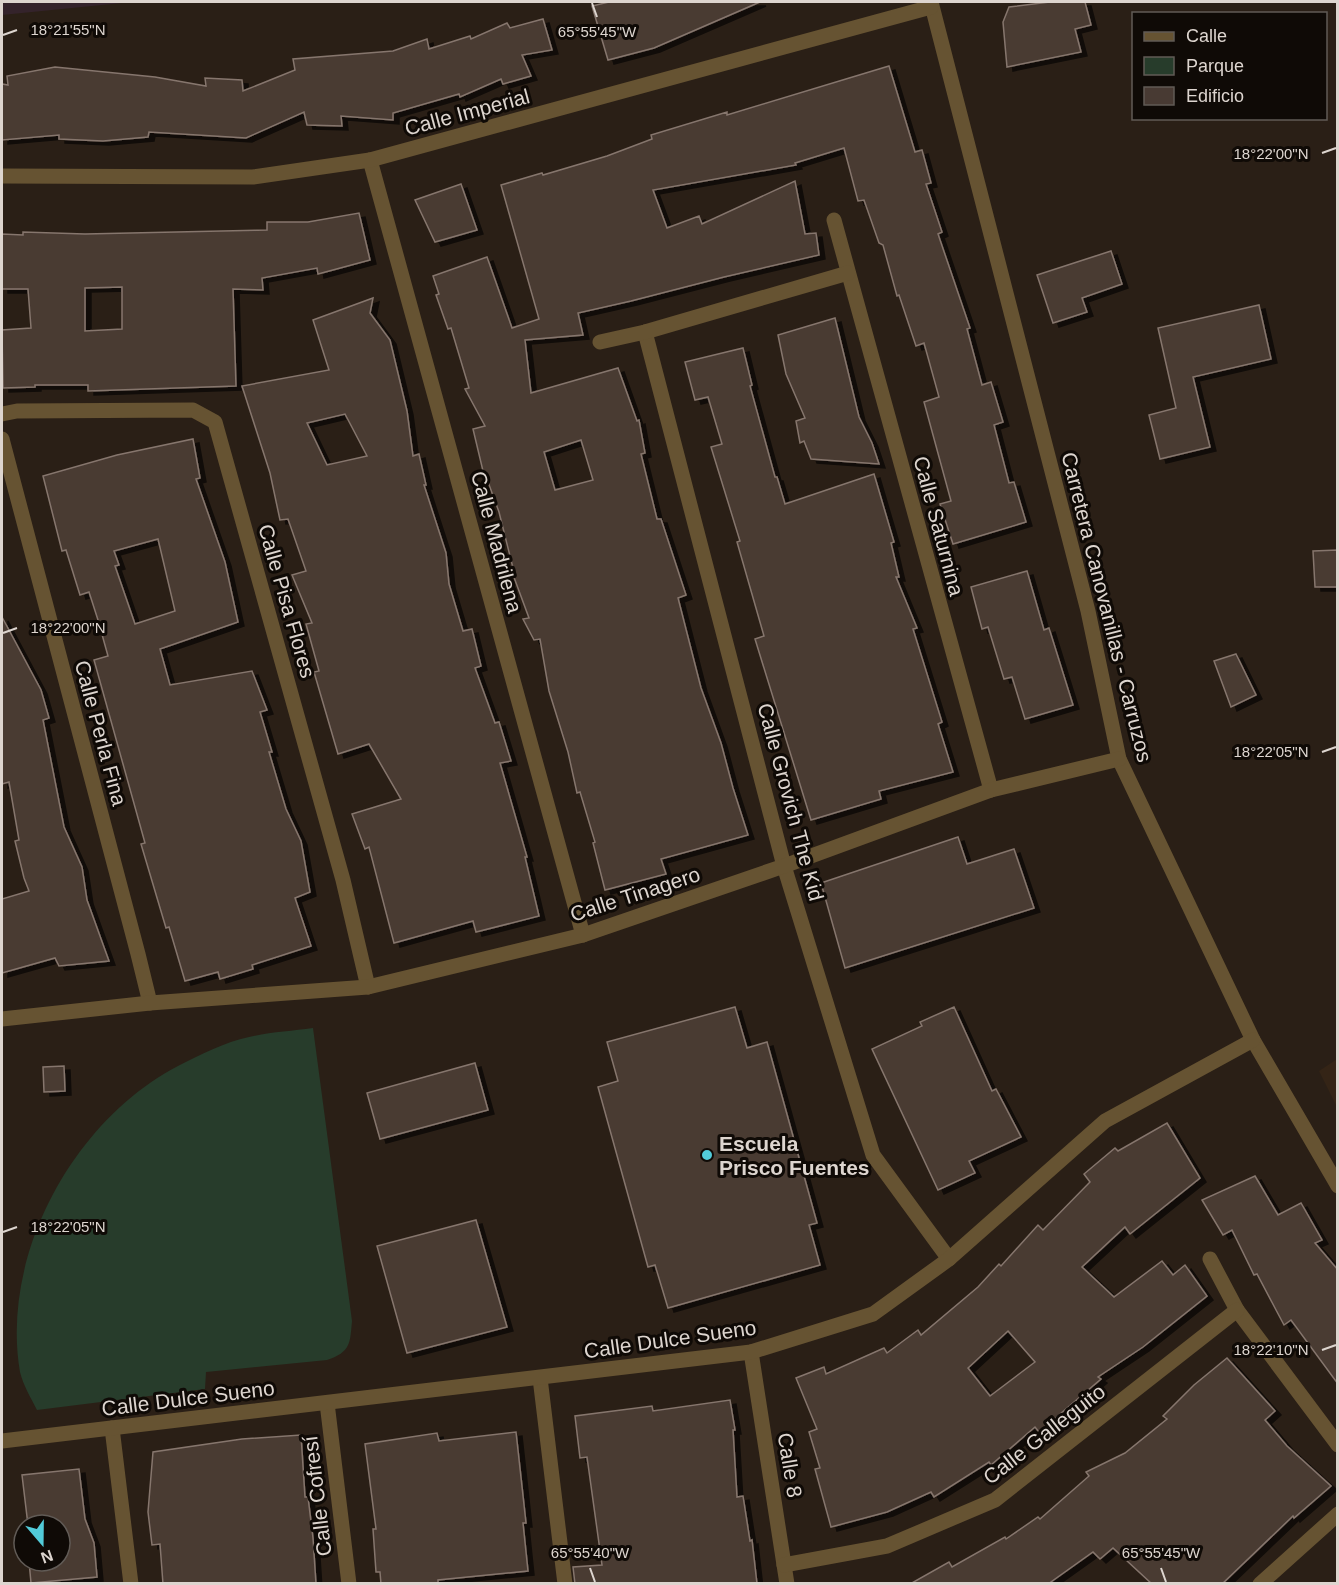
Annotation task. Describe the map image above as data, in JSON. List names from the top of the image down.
{
  "streets": {
    "street": [
      "Calle Imperial",
      "Calle Saturnina",
      "Calle Madrilena",
      "Calle Pisa Flores",
      "Carretera Canovanillas - Carruzos",
      "Calle Perla Fina",
      "Calle Grovich The Kid",
      "Calle Tinagero",
      "Calle Dulce Sueno",
      "Calle Galleguito",
      "Calle 8",
      "Calle Cofresí"
    ]
  },
  "crossings": [
    ["Calle Imperial", "Calle Madrilena"],
    ["Calle Imperial", "Carretera Canovanillas - Carruzos"],
    ["Calle Saturnina", "Calle Tinagero"],
    ["Calle Madrilena", "Calle Tinagero"],
    ["Calle Pisa Flores", "Calle Tinagero"],
    ["Carretera Canovanillas - Carruzos", "Calle Tinagero"],
    ["Carretera Canovanillas - Carruzos", "Calle Dulce Sueno"],
    ["Calle Perla Fina", "Calle Tinagero"],
    ["Calle Grovich The Kid", "Calle Tinagero"],
    ["Calle Grovich The Kid", "Calle Dulce Sueno"],
    ["Calle Dulce Sueno", "Calle 8"],
    ["Calle Dulce Sueno", "Calle Cofresí"],
    ["Calle Galleguito", "Calle 8"]
  ],
  "places": ["Escuela Prisco Fuentes"],
  "legend": ["Calle", "Parque", "Edificio"],
  "north": "bottom",
  "coordinates": [
    "18°21'55\"N",
    "65°55'45\"W",
    "18°22'00\"N",
    "18°22'05\"N",
    "18°22'10\"N",
    "65°55'40\"W"
  ]
}
